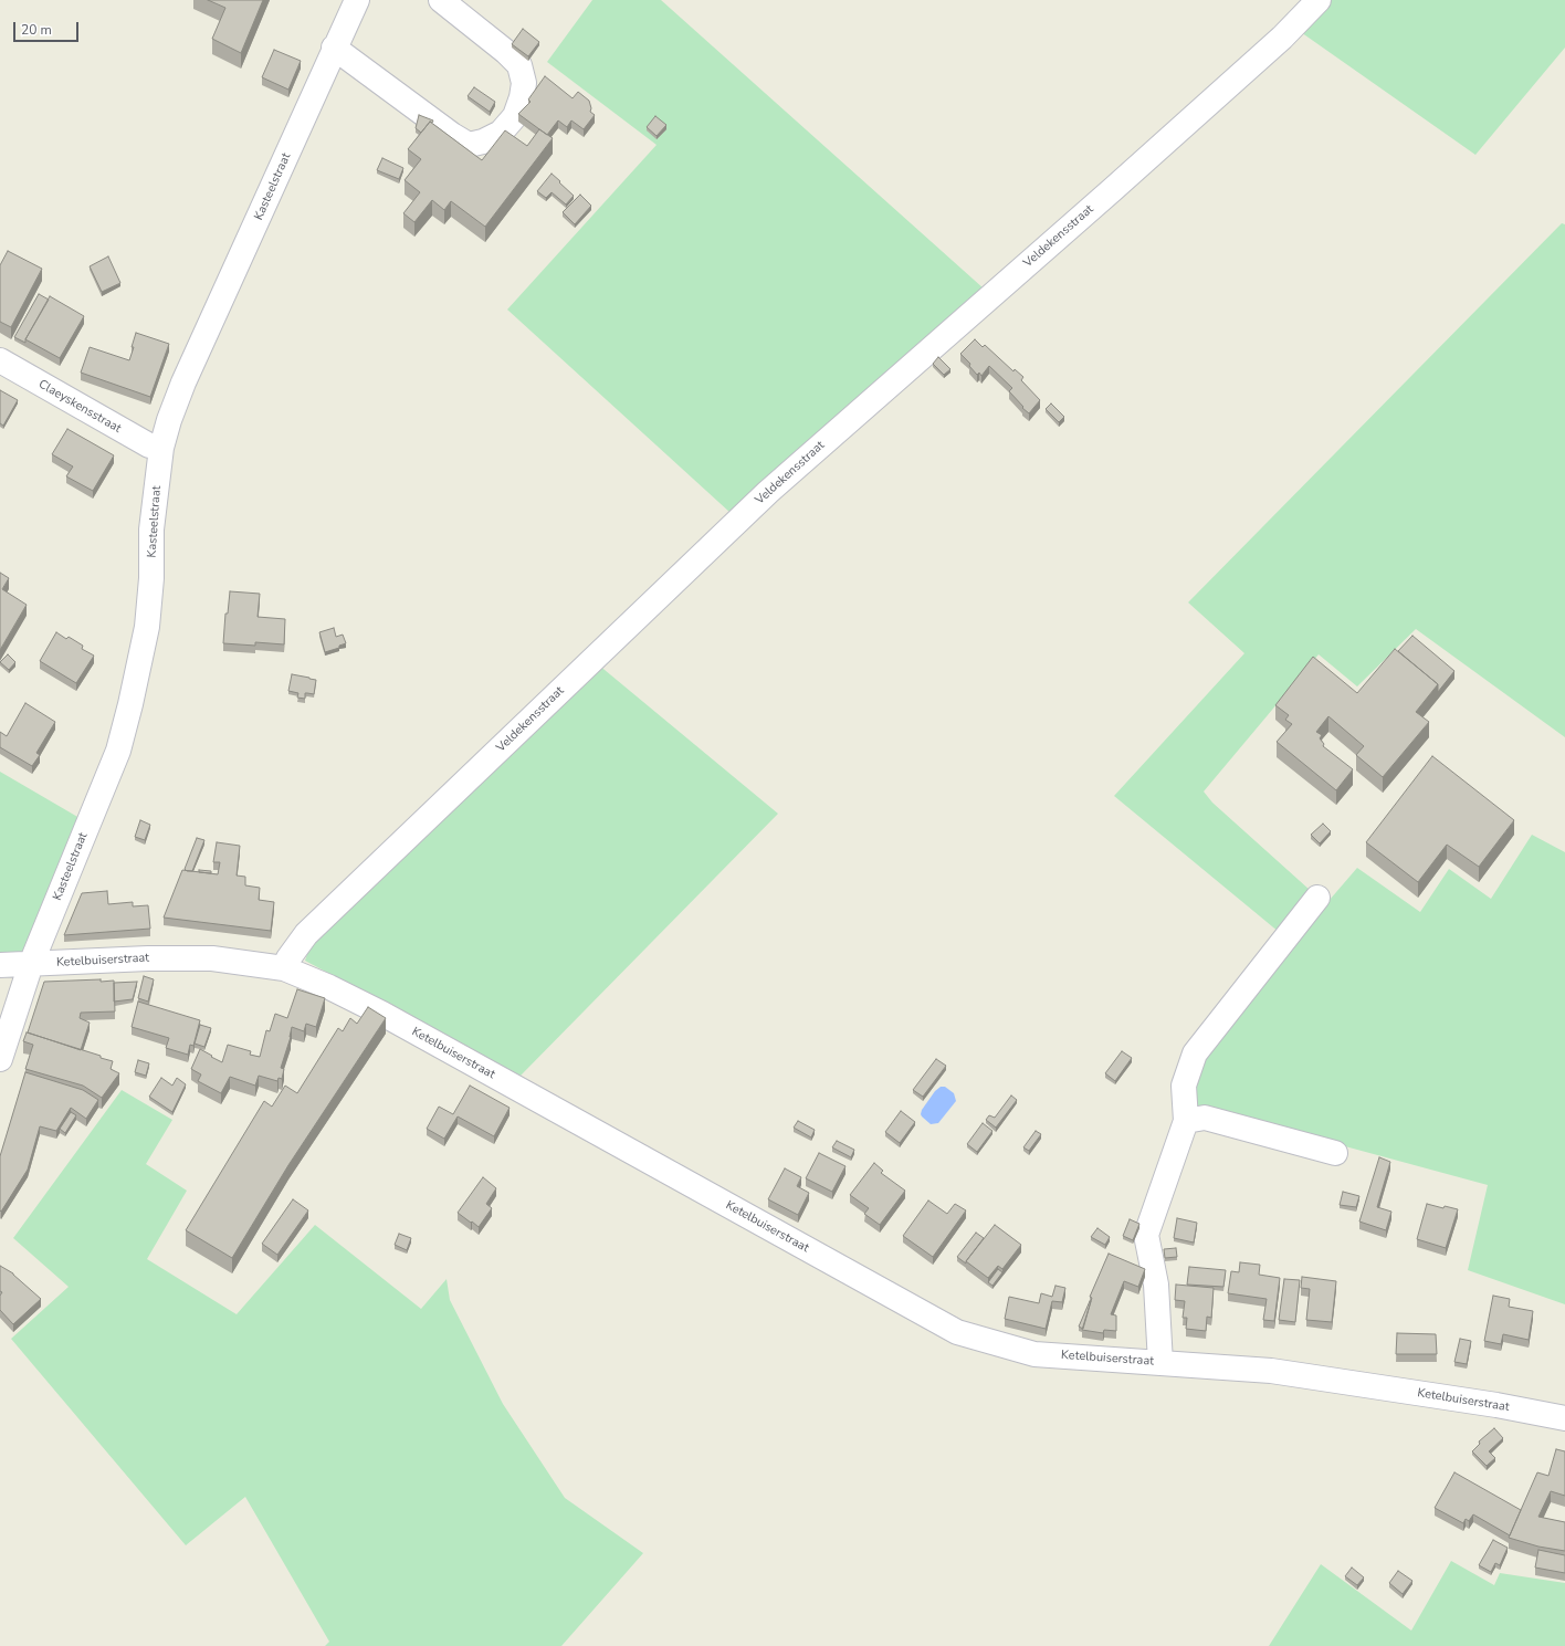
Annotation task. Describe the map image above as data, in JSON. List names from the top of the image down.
{
  "streets": {
    "street": [
      "Kasteelstraat",
      "Veldekensstraat",
      "Claeyskensstraat",
      "Ketelbuiserstraat"
    ]
  },
  "crossings": [
    ["Kasteelstraat", "Claeyskensstraat"],
    ["Kasteelstraat", "Ketelbuiserstraat"],
    ["Veldekensstraat", "Ketelbuiserstraat"]
  ],
  "scale_bar": "20 m"
}
